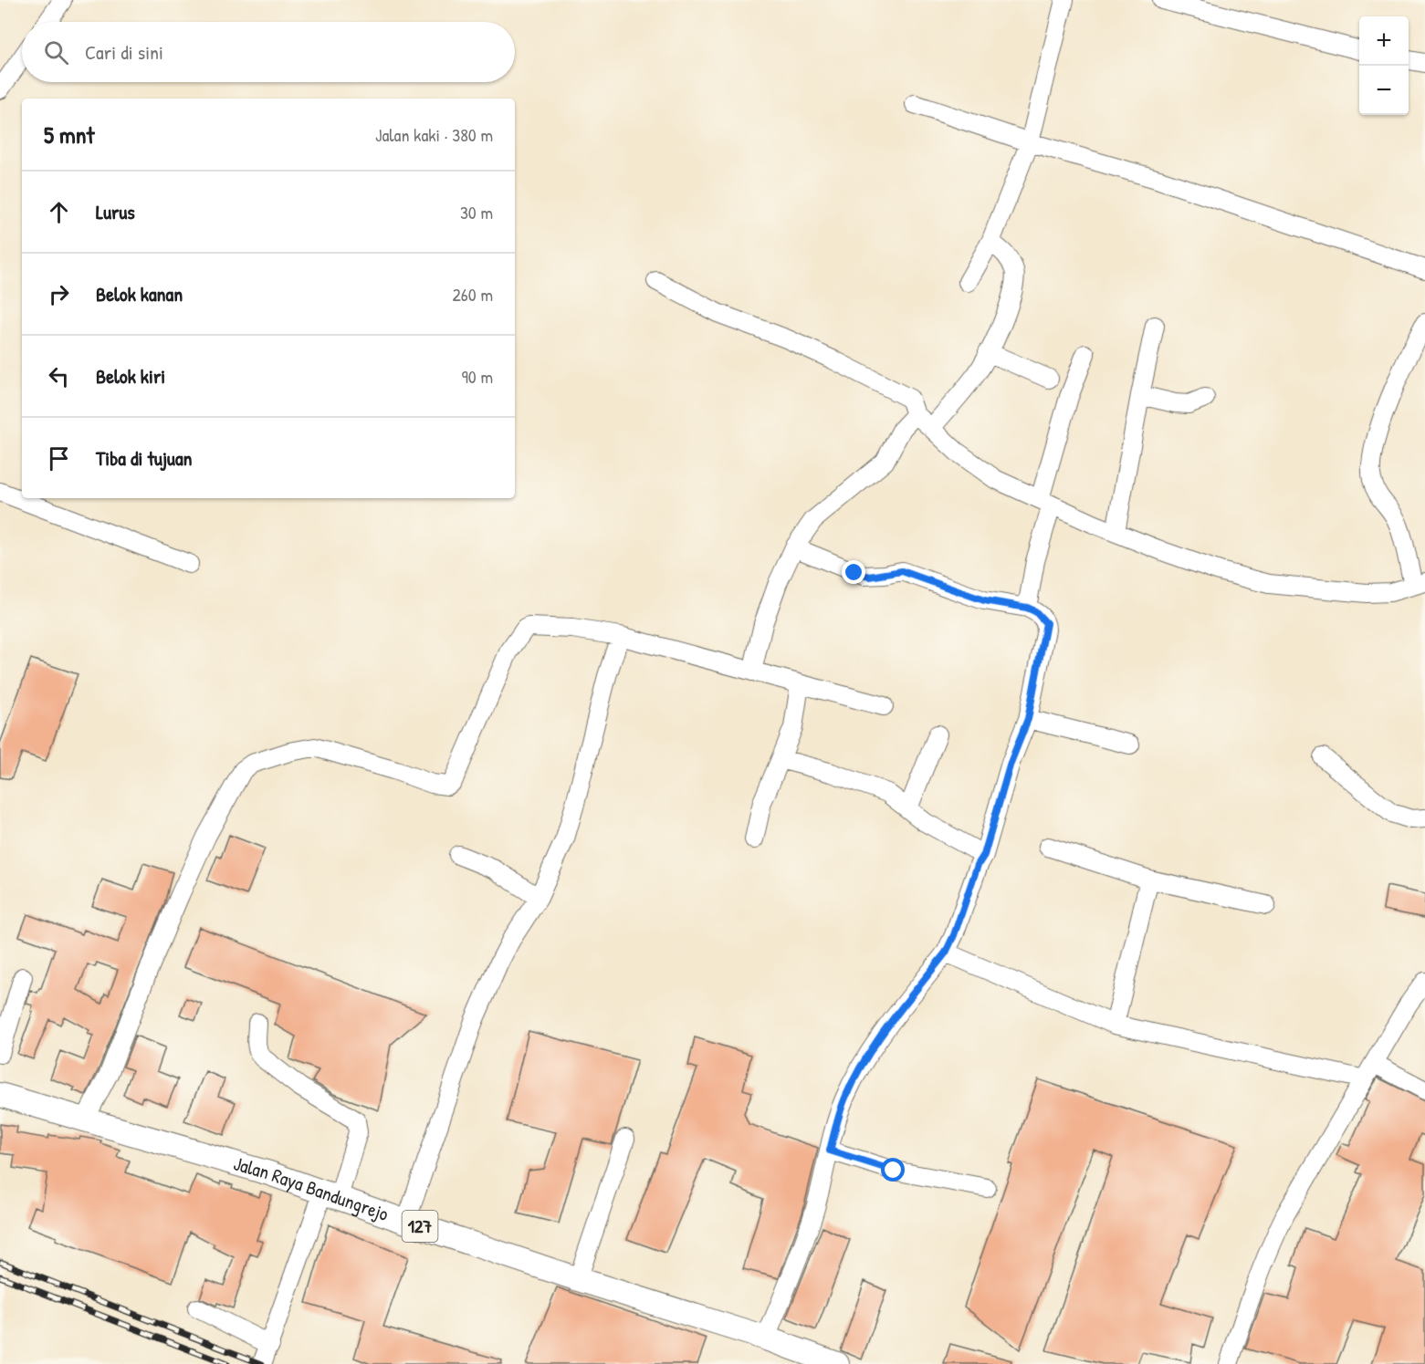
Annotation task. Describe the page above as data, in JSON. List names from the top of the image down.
{
  "streets": {
    "main road": ["Jalan Raya Bandungrejo", "127"]
  },
  "page": {
    "map_buttons": ["+", "−"],
    "search": "Cari di sini",
    "heading": ["5 mnt", "Jalan kaki · 380 m"],
    "list": [
      ["Lurus", "30 m"],
      ["Belok kanan", "260 m"],
      ["Belok kiri", "90 m"],
      "Tiba di tujuan"
    ]
  }
}
